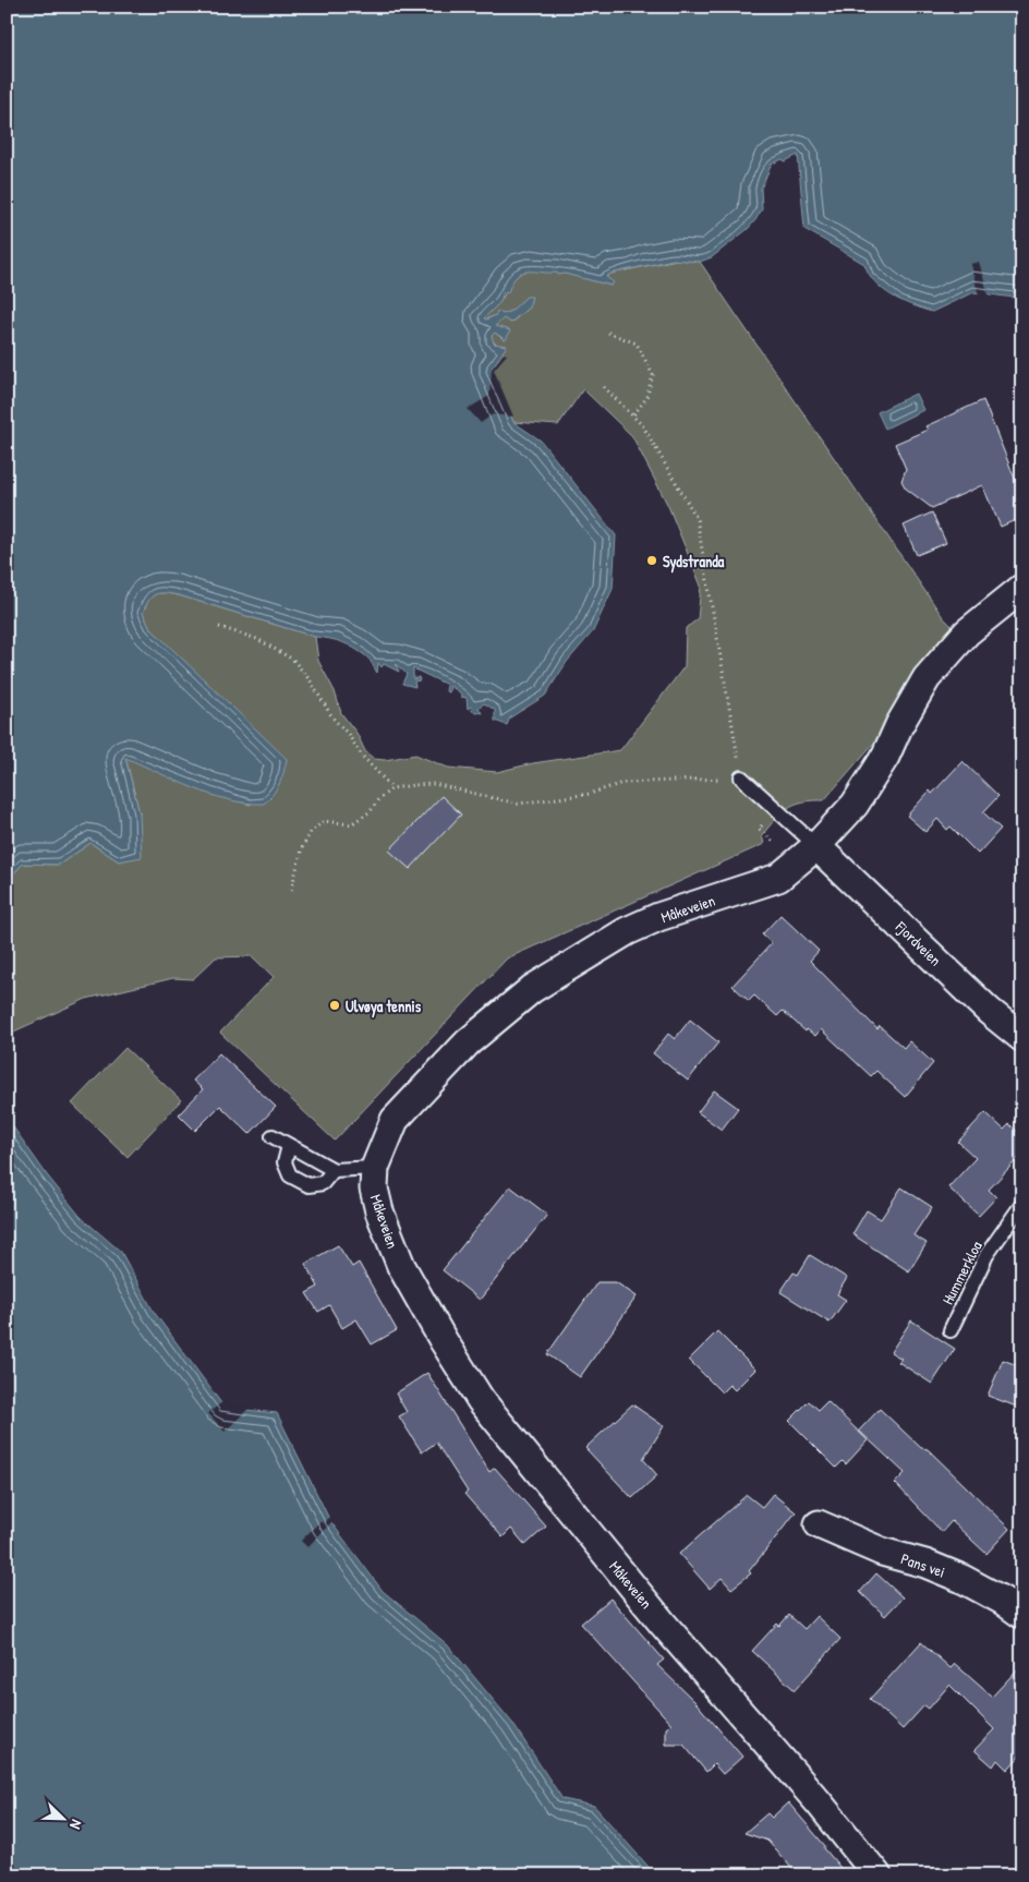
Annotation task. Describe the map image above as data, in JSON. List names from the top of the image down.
{
  "streets": {
    "street": ["Måkeveien", "Fjordveien", "Pans vei"],
    "lane": ["Hummerkloa"]
  },
  "crossings": [
    ["Måkeveien", "Fjordveien"]
  ],
  "places": ["Sydstranda", "Ulvøya tennis"],
  "north": "bottom right"
}
